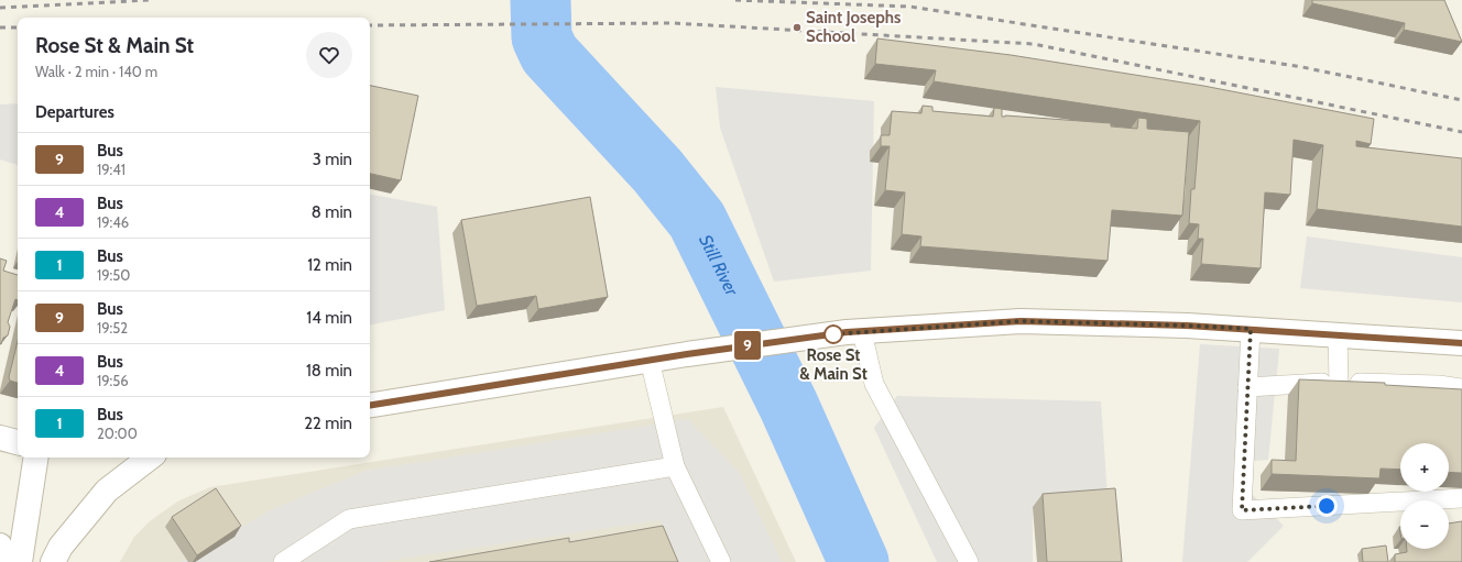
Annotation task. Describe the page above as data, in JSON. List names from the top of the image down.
{
  "water": ["Still River"],
  "places": ["Saint Josephs School", "Rose St & Main St"],
  "lines": ["bus line 9"],
  "page": {
    "on_map": "9",
    "heading": [
      ["Rose St & Main St", "Walk · 2 min · 140 m"],
      "Departures"
    ],
    "list": [
      {
        "mark": "9",
        "name": "Bus",
        "note": "19:41",
        "value": "3 min"
      },
      {
        "mark": "4",
        "name": "Bus",
        "note": "19:46",
        "value": "8 min"
      },
      {
        "mark": "1",
        "name": "Bus",
        "note": "19:50",
        "value": "12 min"
      },
      {
        "mark": "9",
        "name": "Bus",
        "note": "19:52",
        "value": "14 min"
      },
      {
        "mark": "4",
        "name": "Bus",
        "note": "19:56",
        "value": "18 min"
      },
      {
        "mark": "1",
        "name": "Bus",
        "note": "20:00",
        "value": "22 min"
      }
    ],
    "map_buttons": ["+", "−"]
  }
}
